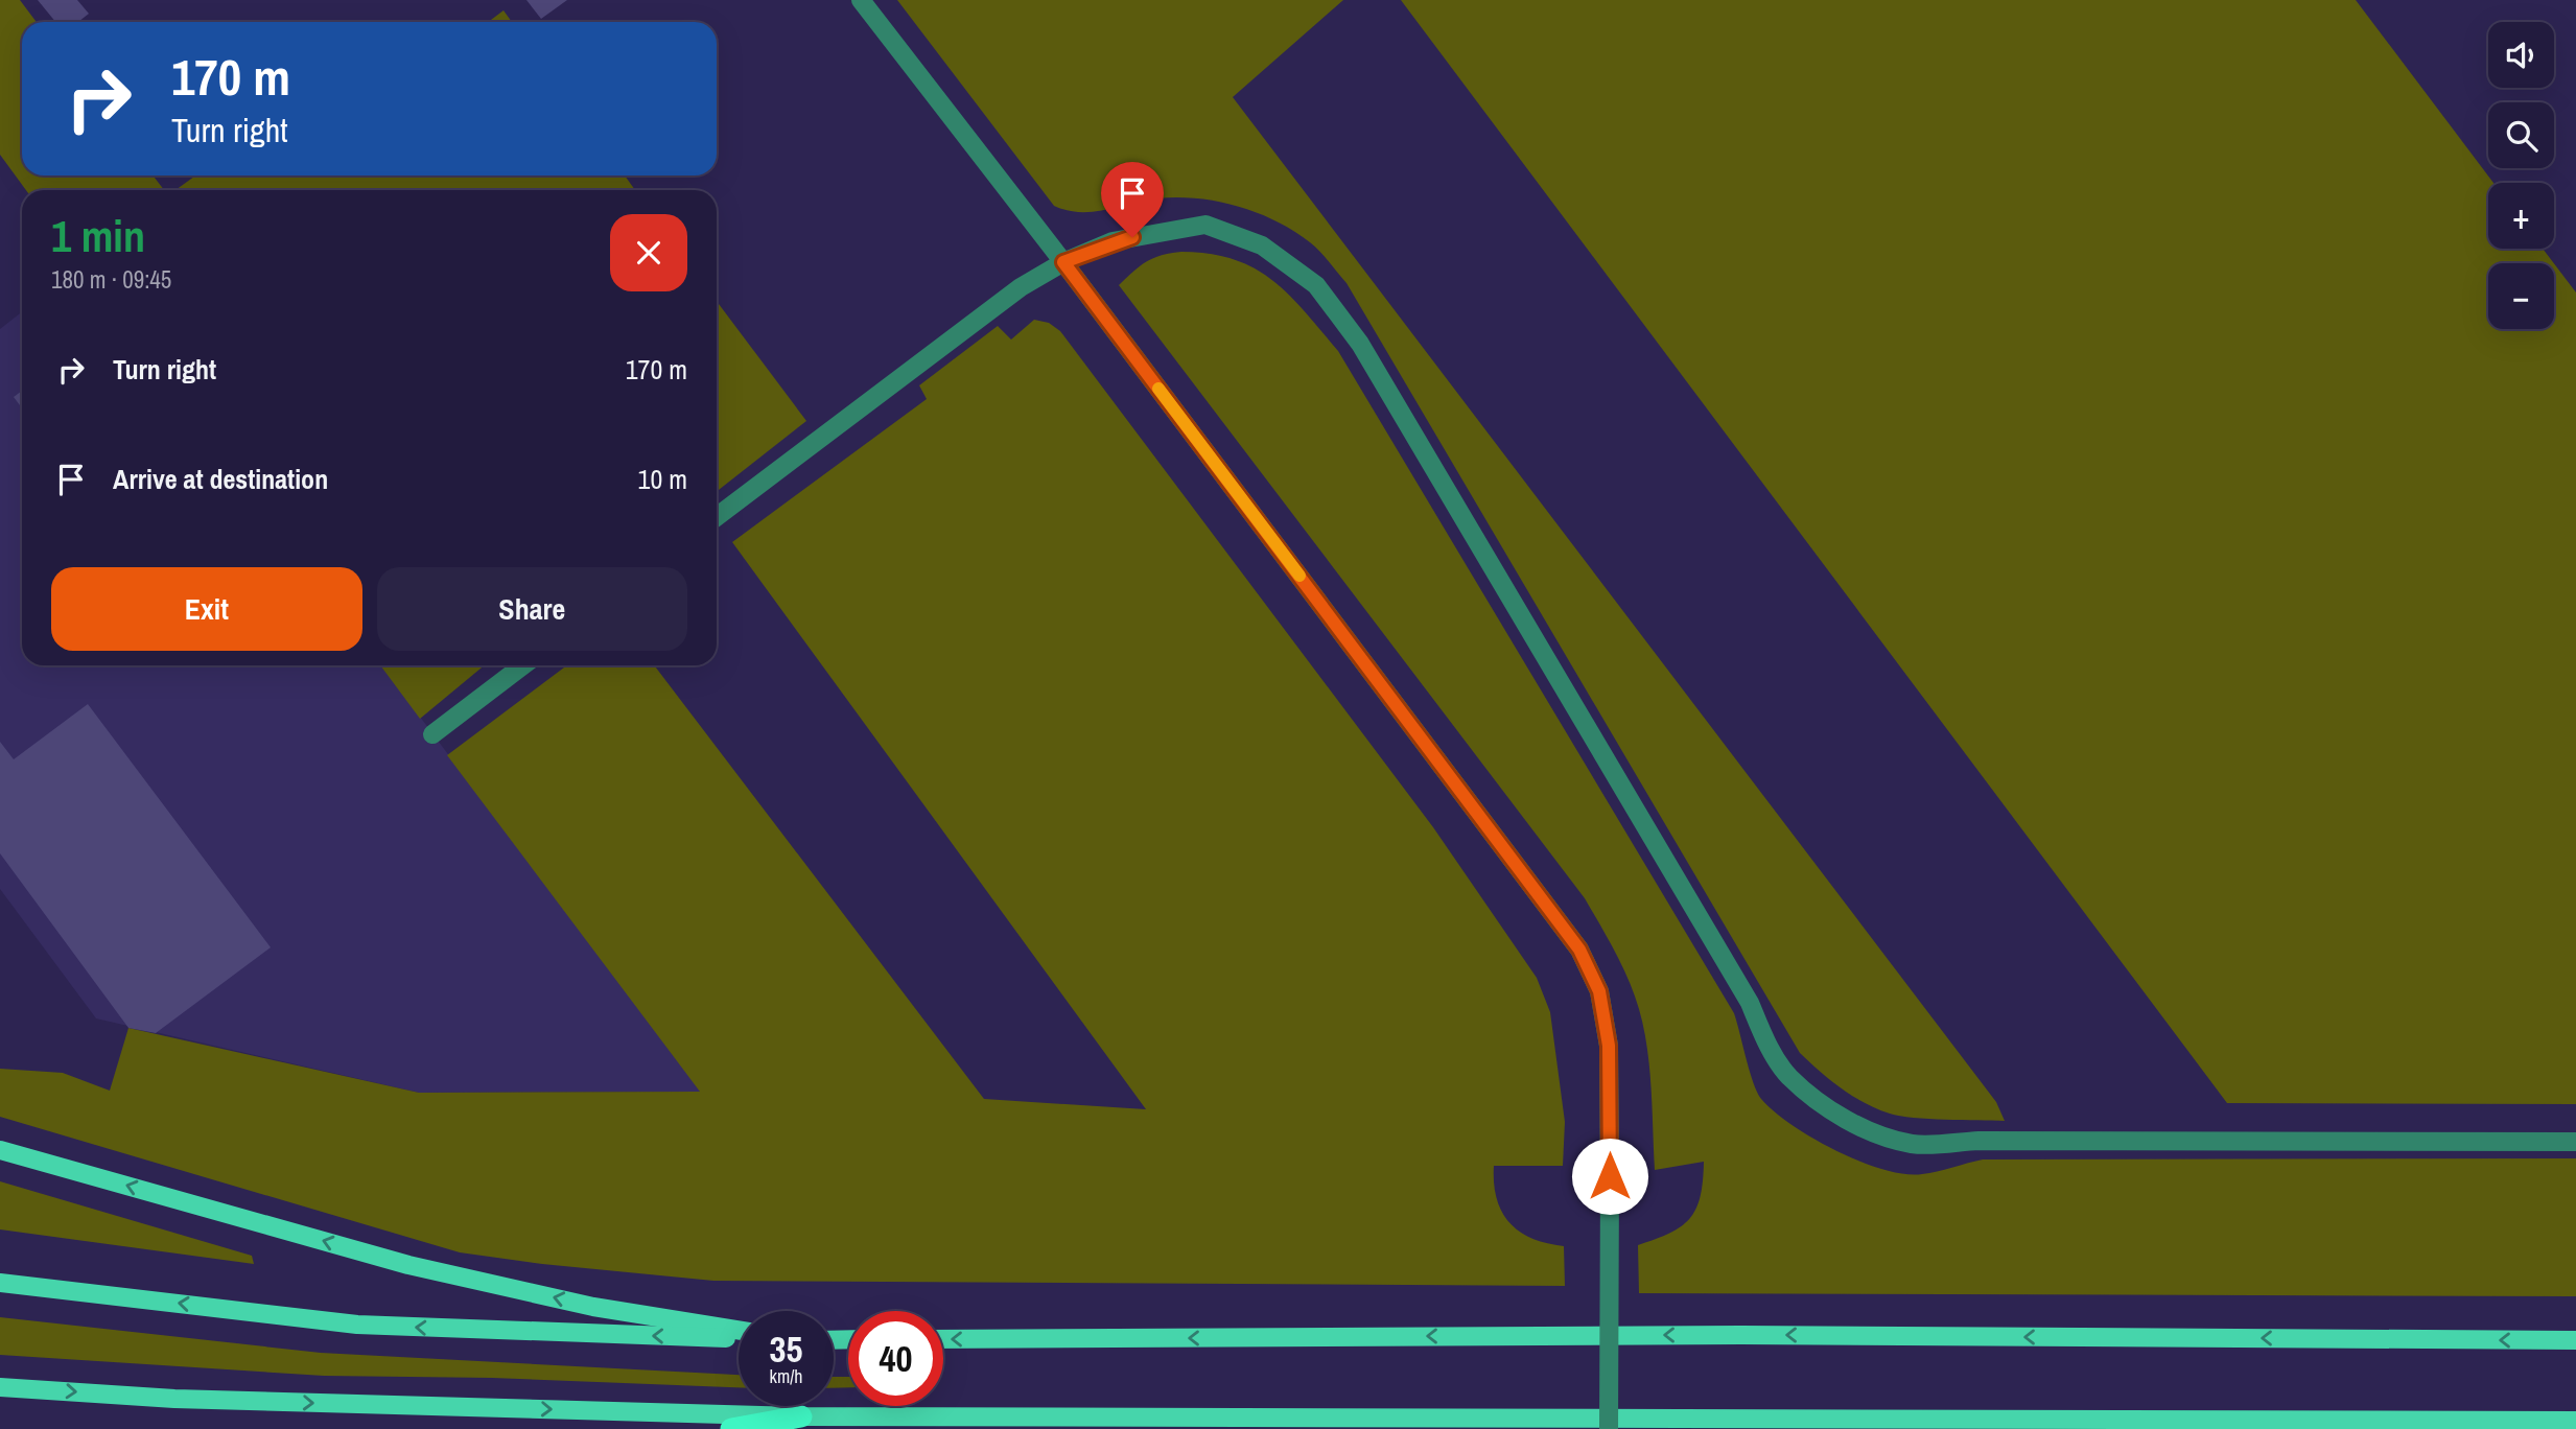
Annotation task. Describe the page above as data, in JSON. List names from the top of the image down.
{
  "page": {
    "map_buttons": ["+", "−"],
    "turn": ["170 m", "Turn right"],
    "heading": ["1 min", "180 m · 09:45"],
    "list": [
      {
        "name": "Turn right",
        "value": "170 m"
      },
      {
        "name": "Arrive at destination",
        "value": "10 m"
      }
    ],
    "buttons": ["Exit", "Share"],
    "speed": "35 km/h",
    "limit": "40"
  }
}
